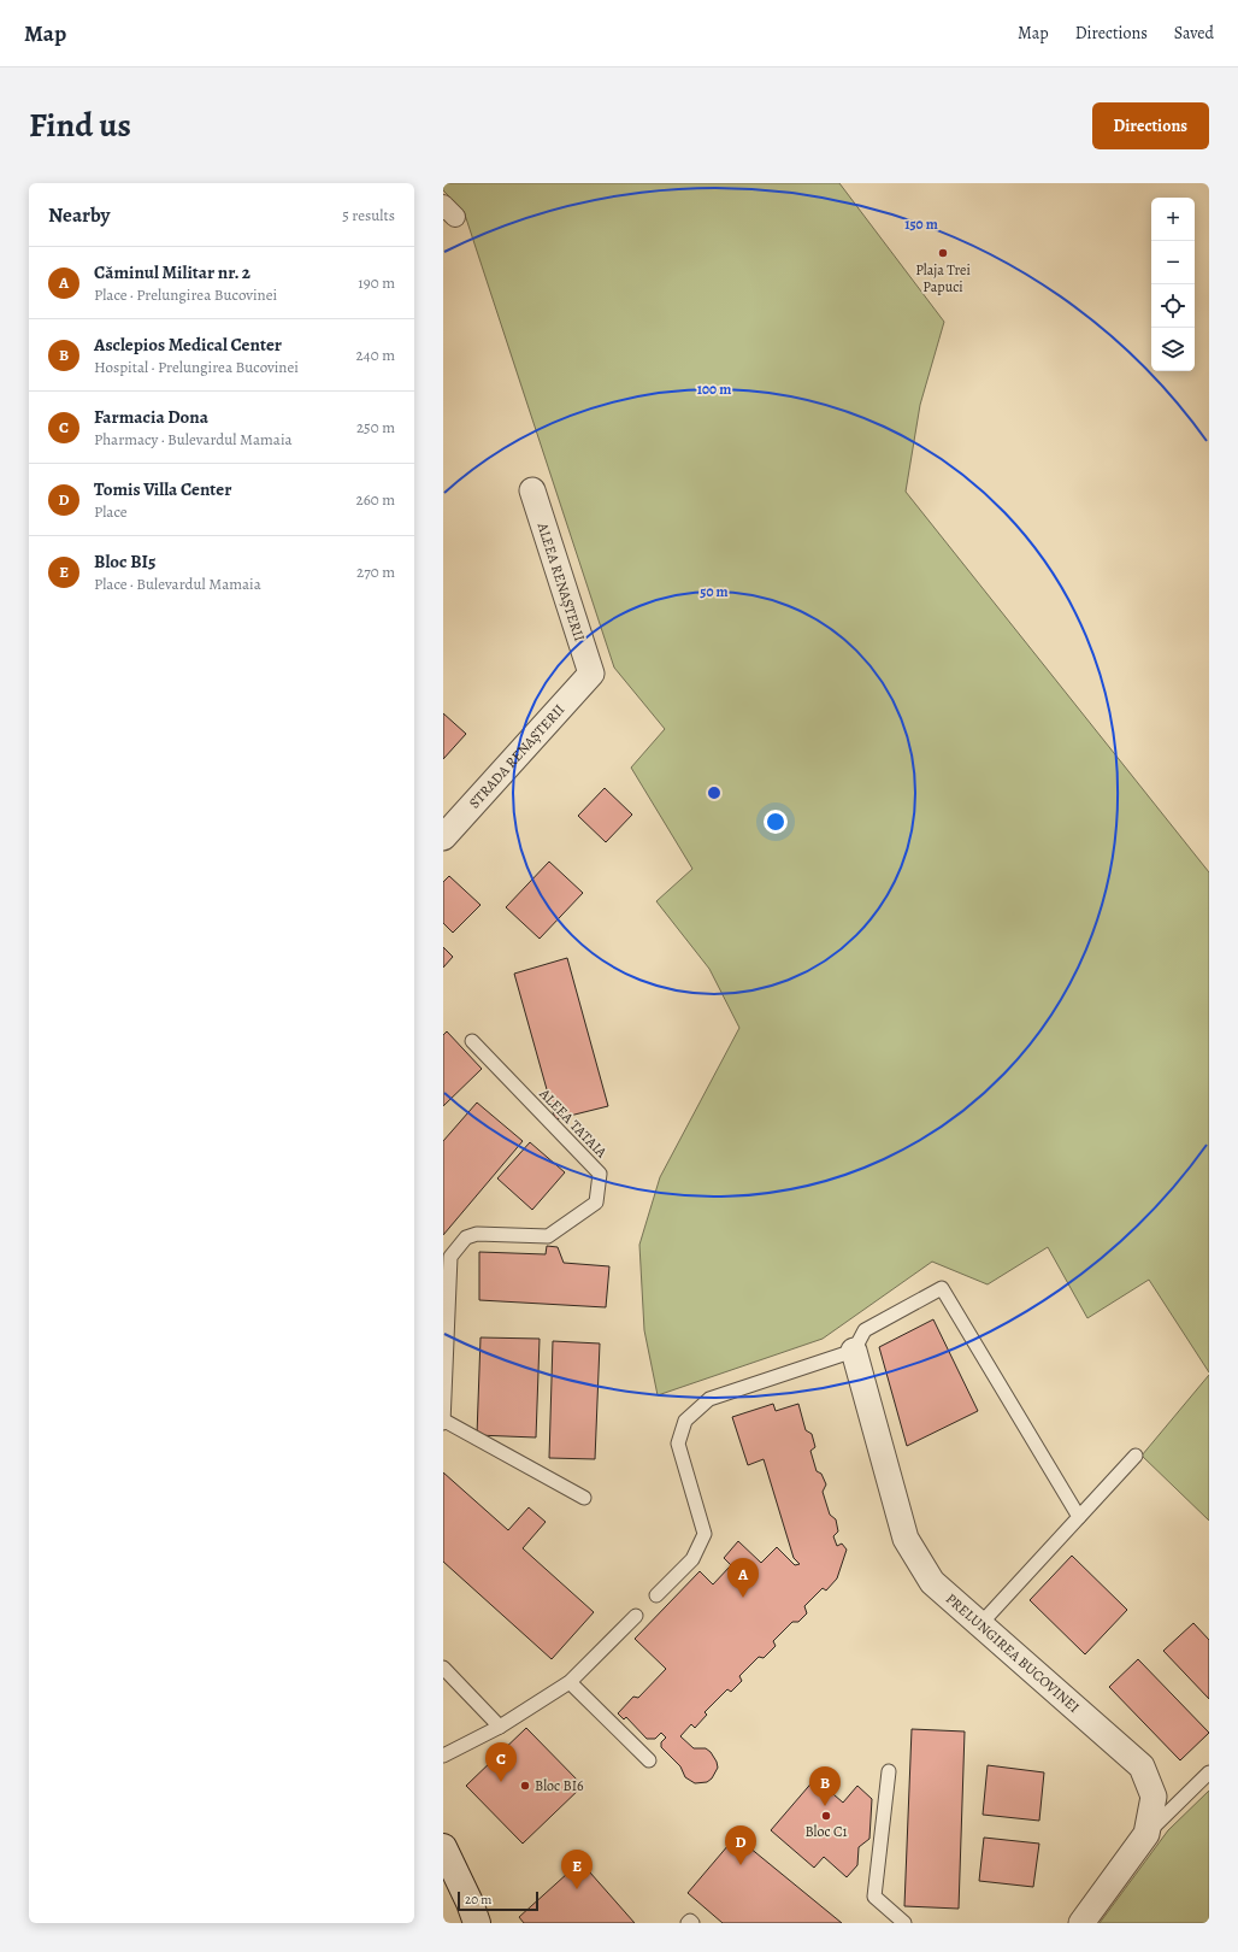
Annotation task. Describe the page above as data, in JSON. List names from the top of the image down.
{
  "streets": {
    "street": ["ALEEA RENAȘTERII", "STRADA RENAȘTERII", "PRELUNGIREA BUCOVINEI"],
    "lane": ["ALEEA TATAIA"]
  },
  "crossings": [
    ["ALEEA RENAȘTERII", "STRADA RENAȘTERII"]
  ],
  "places": ["Plaja Trei Papuci", "Bloc BI6", "Bloc C1"],
  "scale_bar": "20 m",
  "page": {
    "header": "Map",
    "nav": ["Map", "Directions", "Saved"],
    "title": "Find us",
    "buttons": "Directions",
    "heading": ["Nearby", "5 results"],
    "map_buttons": ["+", "−"],
    "list": [
      {
        "mark": "A",
        "name": "Căminul Militar nr. 2",
        "note": "Place · Prelungirea Bucovinei",
        "value": "190 m"
      },
      {
        "mark": "B",
        "name": "Asclepios Medical Center",
        "note": "Hospital · Prelungirea Bucovinei",
        "value": "240 m"
      },
      {
        "mark": "C",
        "name": "Farmacia Dona",
        "note": "Pharmacy · Bulevardul Mamaia",
        "value": "250 m"
      },
      {
        "mark": "D",
        "name": "Tomis Villa Center",
        "note": "Place",
        "value": "260 m"
      },
      {
        "mark": "E",
        "name": "Bloc BI5",
        "note": "Place · Bulevardul Mamaia",
        "value": "270 m"
      }
    ],
    "pins": [
      "A",
      "C",
      "B",
      "D",
      "E"
    ],
    "scale": "20 m"
  },
  "rings": ["150 m", "100 m", "50 m"]
}
